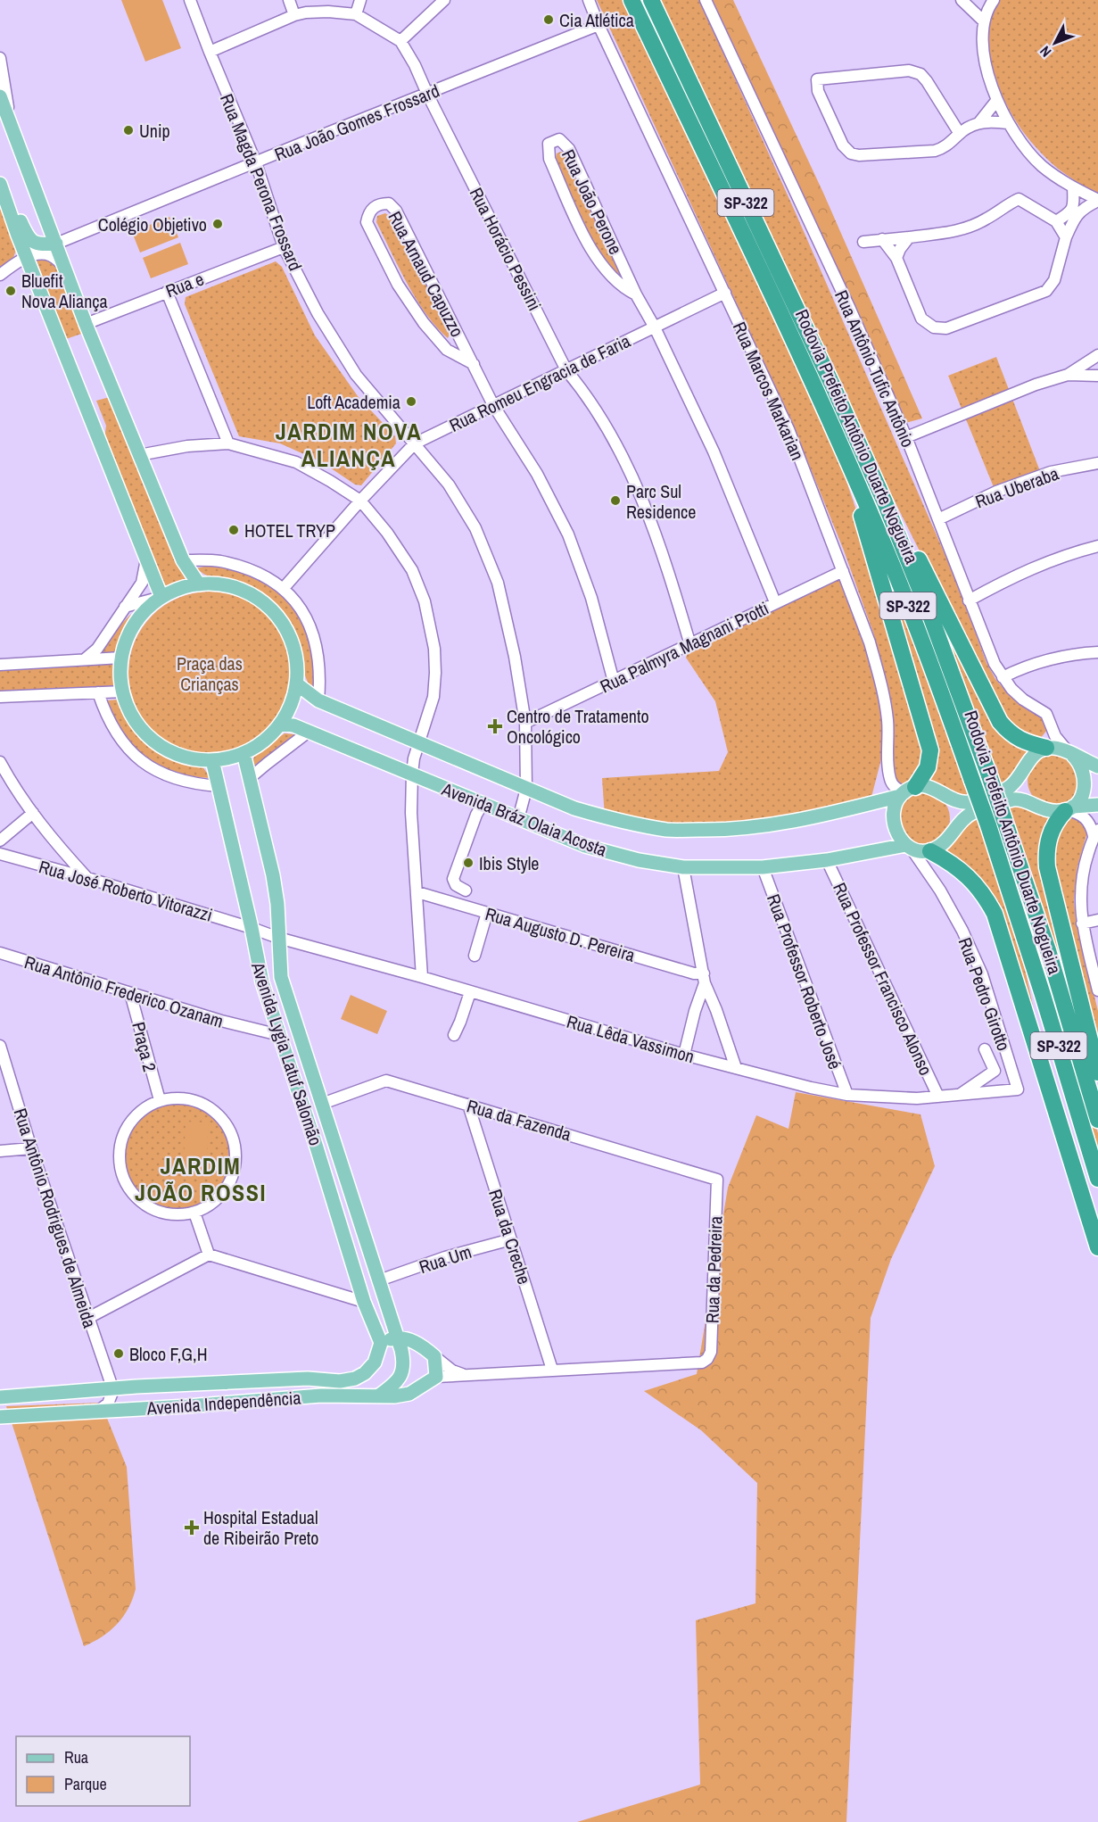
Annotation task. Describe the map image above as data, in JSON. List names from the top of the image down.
{
  "streets": {
    "highway": ["SP-322", "Rodovia Prefeito Antônio Duarte Nogueira"],
    "main road": ["Avenida Bráz Olaia Acosta", "Avenida Lygia Latuf Salomão", "Avenida Independência"],
    "street": [
      "Rua João Gomes Frossard",
      "Rua Magda Perona Frossard",
      "Rua João Perone",
      "Rua Horácio Pessini",
      "Rua Arnaud Capuzzo",
      "Rua e",
      "Rua Antônio Tufic Antônio",
      "Rua Romeu Engracia de Faria",
      "Rua Marcos Markarian",
      "Rua Uberaba",
      "Rua Palmyra Magnani Protti",
      "Rua José Roberto Vitorazzi",
      "Rua Augusto D. Pereira",
      "Rua Professor Francisco Alonso",
      "Rua Professor Roberto José",
      "Rua Antônio Frederico Ozanam",
      "Rua Pedro Girotto",
      "Rua Lêda Vassimon",
      "Praça 2",
      "Rua da Fazenda",
      "Rua Antônio Rodrigues de Almeida",
      "Rua da Creche",
      "Rua Um",
      "Rua da Pedreira"
    ]
  },
  "crossings": [
    ["Rua João Gomes Frossard", "Rua Magda Perona Frossard"],
    ["Rua João Gomes Frossard", "Rua Horácio Pessini"],
    ["Rua João Gomes Frossard", "Rua Marcos Markarian"],
    ["Rua Magda Perona Frossard", "Rua Horácio Pessini"],
    ["Rua Magda Perona Frossard", "Rua e"],
    ["Rua Magda Perona Frossard", "Rua Romeu Engracia de Faria"],
    ["Rua Magda Perona Frossard", "Rua Palmyra Magnani Protti"],
    ["Rua Magda Perona Frossard", "Avenida Bráz Olaia Acosta"],
    ["Rua João Perone", "Rua Romeu Engracia de Faria"],
    ["Rua João Perone", "Rua Palmyra Magnani Protti"],
    ["Rua Horácio Pessini", "Rua Romeu Engracia de Faria"],
    ["Rua Horácio Pessini", "Rua Palmyra Magnani Protti"],
    ["Rua Arnaud Capuzzo", "Rua Romeu Engracia de Faria"],
    ["Rua Arnaud Capuzzo", "Rua Palmyra Magnani Protti"],
    ["Rua Antônio Tufic Antônio", "Rua Uberaba"],
    ["Rua Romeu Engracia de Faria", "Rua Marcos Markarian"],
    ["Rua Marcos Markarian", "Rua Palmyra Magnani Protti"],
    ["Rua Marcos Markarian", "Avenida Bráz Olaia Acosta"],
    ["Avenida Bráz Olaia Acosta", "Rua Professor Francisco Alonso"],
    ["Avenida Bráz Olaia Acosta", "Rua Professor Roberto José"],
    ["Avenida Bráz Olaia Acosta", "Rua Pedro Girotto"],
    ["Avenida Bráz Olaia Acosta", "Avenida Lygia Latuf Salomão"],
    ["Rua José Roberto Vitorazzi", "Rua Lêda Vassimon"],
    ["Rua José Roberto Vitorazzi", "Avenida Lygia Latuf Salomão"],
    ["Rua Professor Francisco Alonso", "Rua Lêda Vassimon"],
    ["Rua Professor Roberto José", "Rua Lêda Vassimon"],
    ["Rua Antônio Frederico Ozanam", "Praça 2"],
    ["Rua Antônio Frederico Ozanam", "Avenida Lygia Latuf Salomão"],
    ["Rua Pedro Girotto", "Rua Lêda Vassimon"],
    ["Rua Lêda Vassimon", "Avenida Lygia Latuf Salomão"],
    ["Avenida Lygia Latuf Salomão", "Rua da Fazenda"],
    ["Avenida Lygia Latuf Salomão", "Rua Um"],
    ["Avenida Lygia Latuf Salomão", "Avenida Independência"],
    ["Rua da Fazenda", "Rua da Creche"],
    ["Rua da Fazenda", "Rua da Pedreira"],
    ["Rua Antônio Rodrigues de Almeida", "Avenida Independência"],
    ["Rua da Creche", "Rua Um"],
    ["Rua da Creche", "Rua da Pedreira"]
  ],
  "districts": ["JARDIM NOVA ALIANÇA", "JARDIM JOÃO ROSSI"],
  "parks": ["Praça das Crianças"],
  "places": {
    "other": [
      "Cia Atlética",
      "Unip",
      "Colégio Objetivo",
      "Bluefit Nova Aliança",
      "Loft Academia",
      "Parc Sul Residence",
      "HOTEL TRYP",
      "Ibis Style",
      "Bloco F,G,H"
    ],
    "health": ["Centro de Tratamento Oncológico", "Hospital Estadual de Ribeirão Preto"]
  },
  "legend": ["Rua", "Parque"],
  "north": "bottom left"
}
